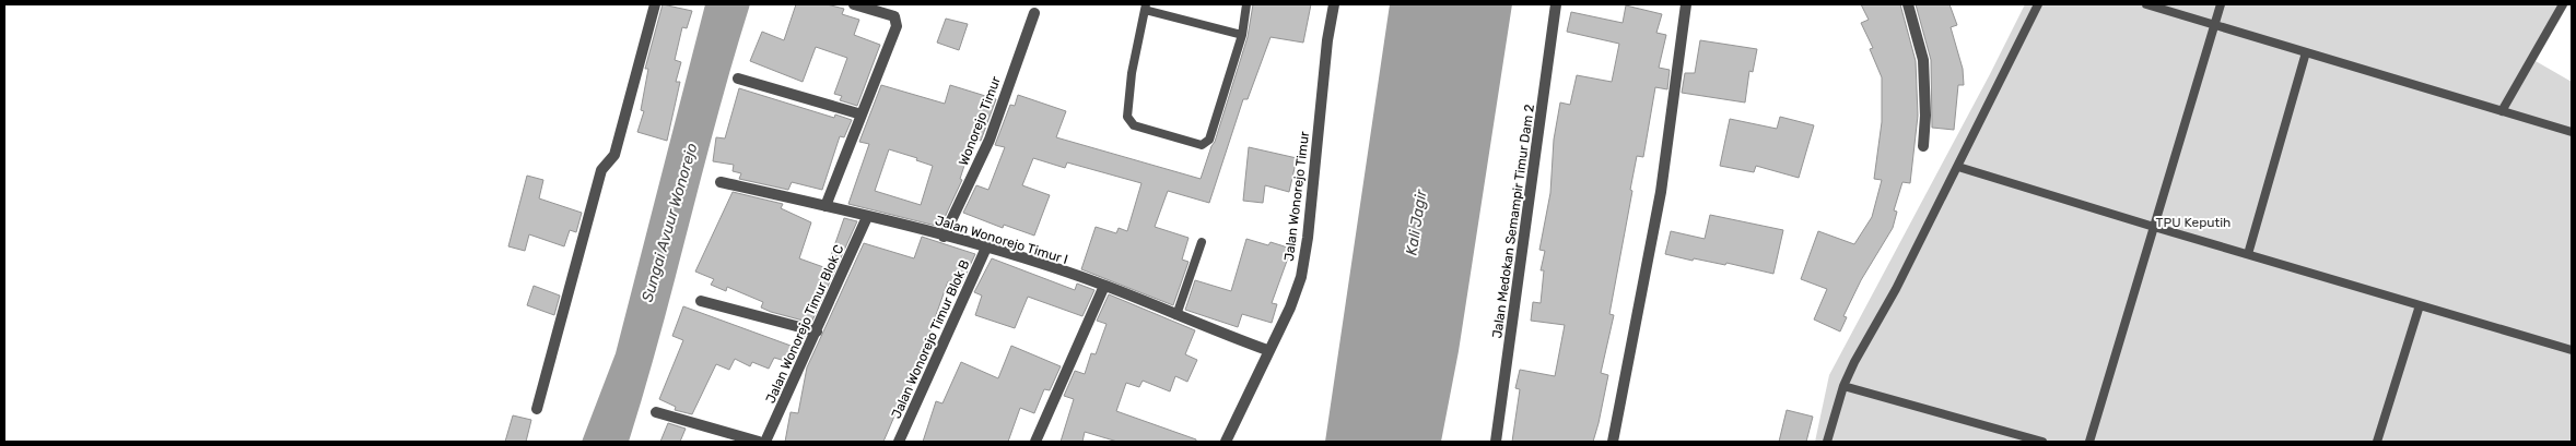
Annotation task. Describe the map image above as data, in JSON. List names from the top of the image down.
{
  "streets": {
    "street": [
      "Wonorejo Timur",
      "Jalan Wonorejo Timur",
      "Jalan Medokan Semampir Timur Dam 2",
      "Jalan Wonorejo Timur I",
      "Jalan Wonorejo Timur Blok C",
      "Jalan Wonorejo Timur Blok B"
    ]
  },
  "crossings": [
    ["Wonorejo Timur", "Jalan Wonorejo Timur I"],
    ["Jalan Wonorejo Timur", "Jalan Wonorejo Timur I"],
    ["Jalan Wonorejo Timur I", "Jalan Wonorejo Timur Blok C"],
    ["Jalan Wonorejo Timur I", "Jalan Wonorejo Timur Blok B"]
  ],
  "water": ["Sungai Avuur Wonorejo", "Kali Jagir"],
  "parks": ["TPU Keputih"]
}
